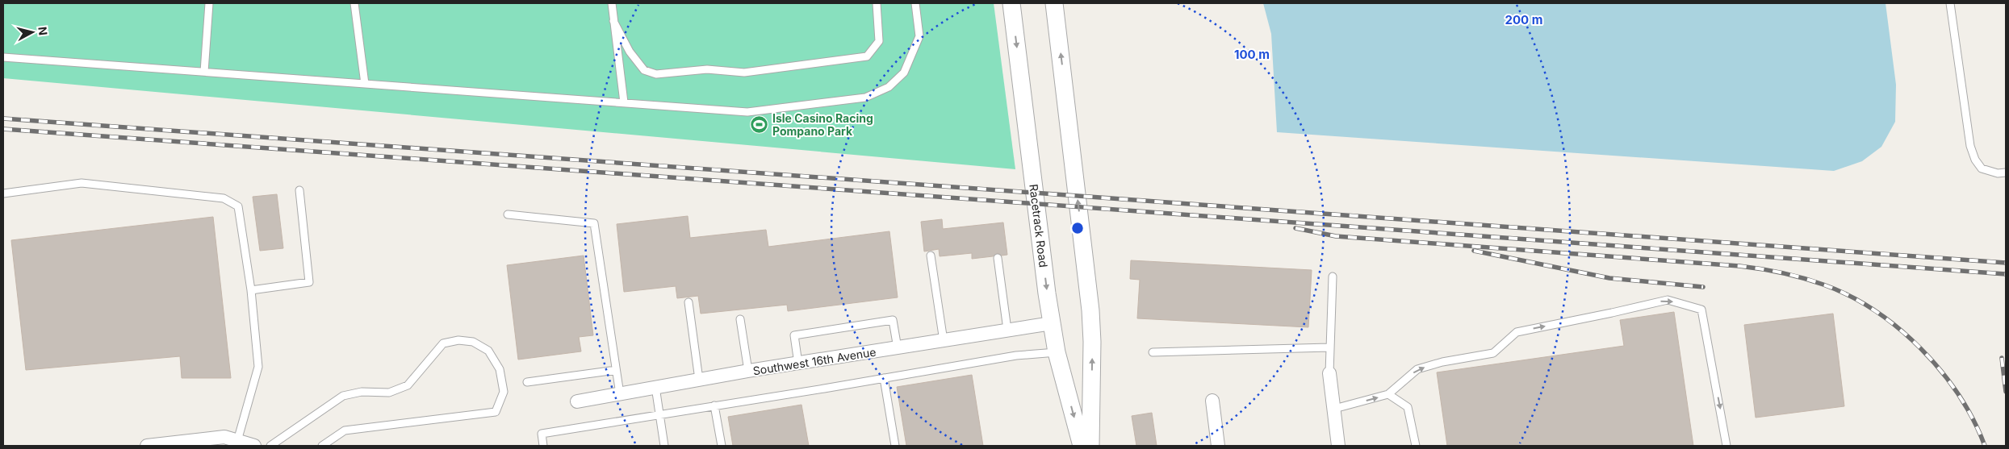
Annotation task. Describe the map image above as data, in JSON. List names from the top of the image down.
{
  "streets": {
    "street": ["Racetrack Road", "Southwest 16th Avenue"]
  },
  "crossings": [
    ["Racetrack Road", "Southwest 16th Avenue"]
  ],
  "places": {
    "sports": ["Isle Casino Racing Pompano Park"]
  },
  "north": "right",
  "rings": ["200 m", "100 m"]
}
